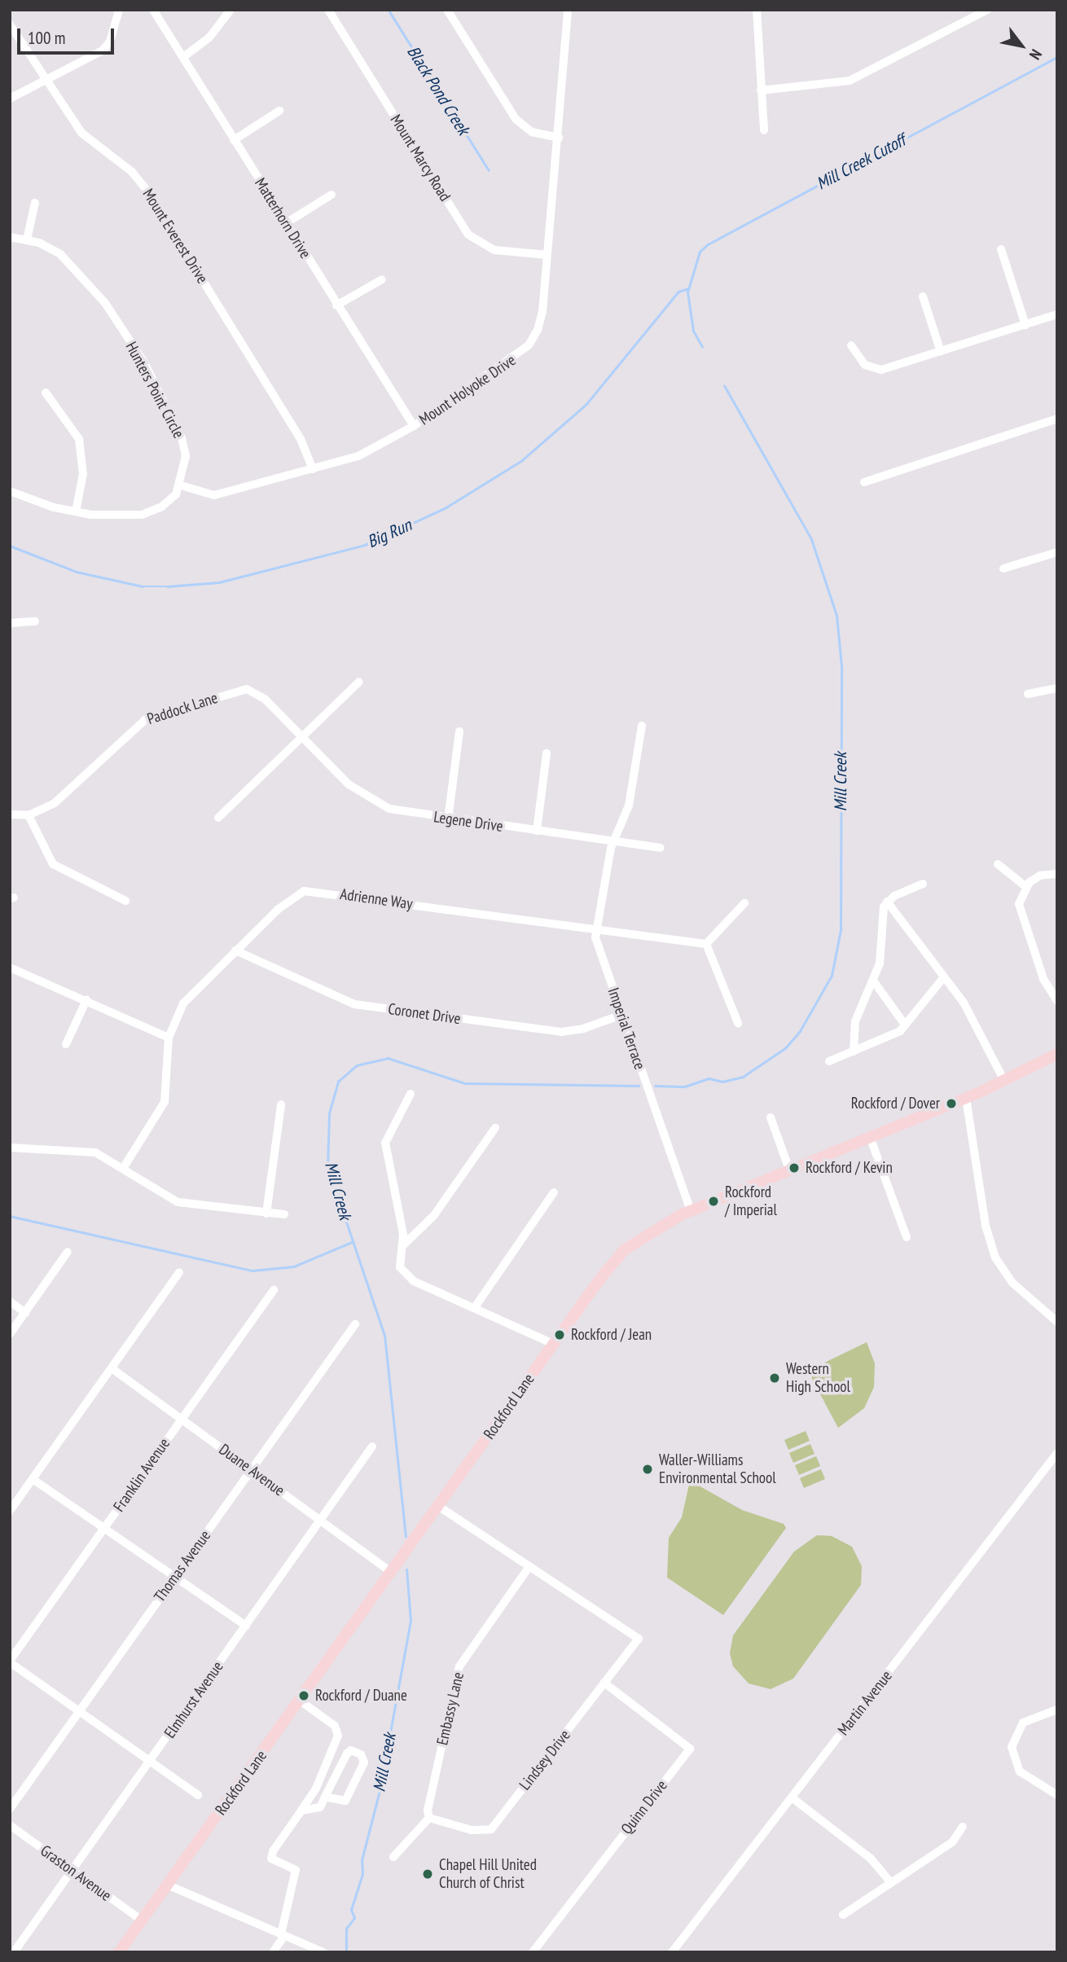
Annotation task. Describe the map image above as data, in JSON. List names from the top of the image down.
{
  "streets": {
    "main road": ["Rockford Lane"],
    "street": [
      "Mount Marcy Road",
      "Matterhorn Drive",
      "Mount Everest Drive",
      "Hunters Point Circle",
      "Mount Holyoke Drive",
      "Paddock Lane",
      "Legene Drive",
      "Adrienne Way",
      "Coronet Drive",
      "Imperial Terrace",
      "Duane Avenue",
      "Franklin Avenue",
      "Thomas Avenue",
      "Elmhurst Avenue",
      "Martin Avenue",
      "Embassy Lane",
      "Lindsey Drive",
      "Quinn Drive",
      "Graston Avenue"
    ]
  },
  "crossings": [
    ["Mount Marcy Road", "Mount Holyoke Drive"],
    ["Matterhorn Drive", "Mount Holyoke Drive"],
    ["Mount Everest Drive", "Mount Holyoke Drive"],
    ["Hunters Point Circle", "Mount Holyoke Drive"],
    ["Paddock Lane", "Legene Drive"],
    ["Legene Drive", "Imperial Terrace"],
    ["Adrienne Way", "Coronet Drive"],
    ["Adrienne Way", "Imperial Terrace"],
    ["Coronet Drive", "Imperial Terrace"],
    ["Imperial Terrace", "Rockford Lane"],
    ["Rockford Lane", "Duane Avenue"],
    ["Rockford Lane", "Graston Avenue"],
    ["Duane Avenue", "Franklin Avenue"],
    ["Duane Avenue", "Thomas Avenue"],
    ["Duane Avenue", "Elmhurst Avenue"],
    ["Elmhurst Avenue", "Graston Avenue"],
    ["Embassy Lane", "Lindsey Drive"],
    ["Lindsey Drive", "Quinn Drive"]
  ],
  "water": [
    "Black Pond Creek",
    "Mill Creek Cutoff",
    "Big Run",
    "Mill Creek"
  ],
  "places": [
    "Rockford / Dover",
    "Rockford / Kevin",
    "Rockford / Imperial",
    "Rockford / Jean",
    "Western High School",
    "Waller-Williams Environmental School",
    "Rockford / Duane",
    "Chapel Hill United Church of Christ"
  ],
  "scale_bar": "100 m",
  "north": "bottom right"
}
